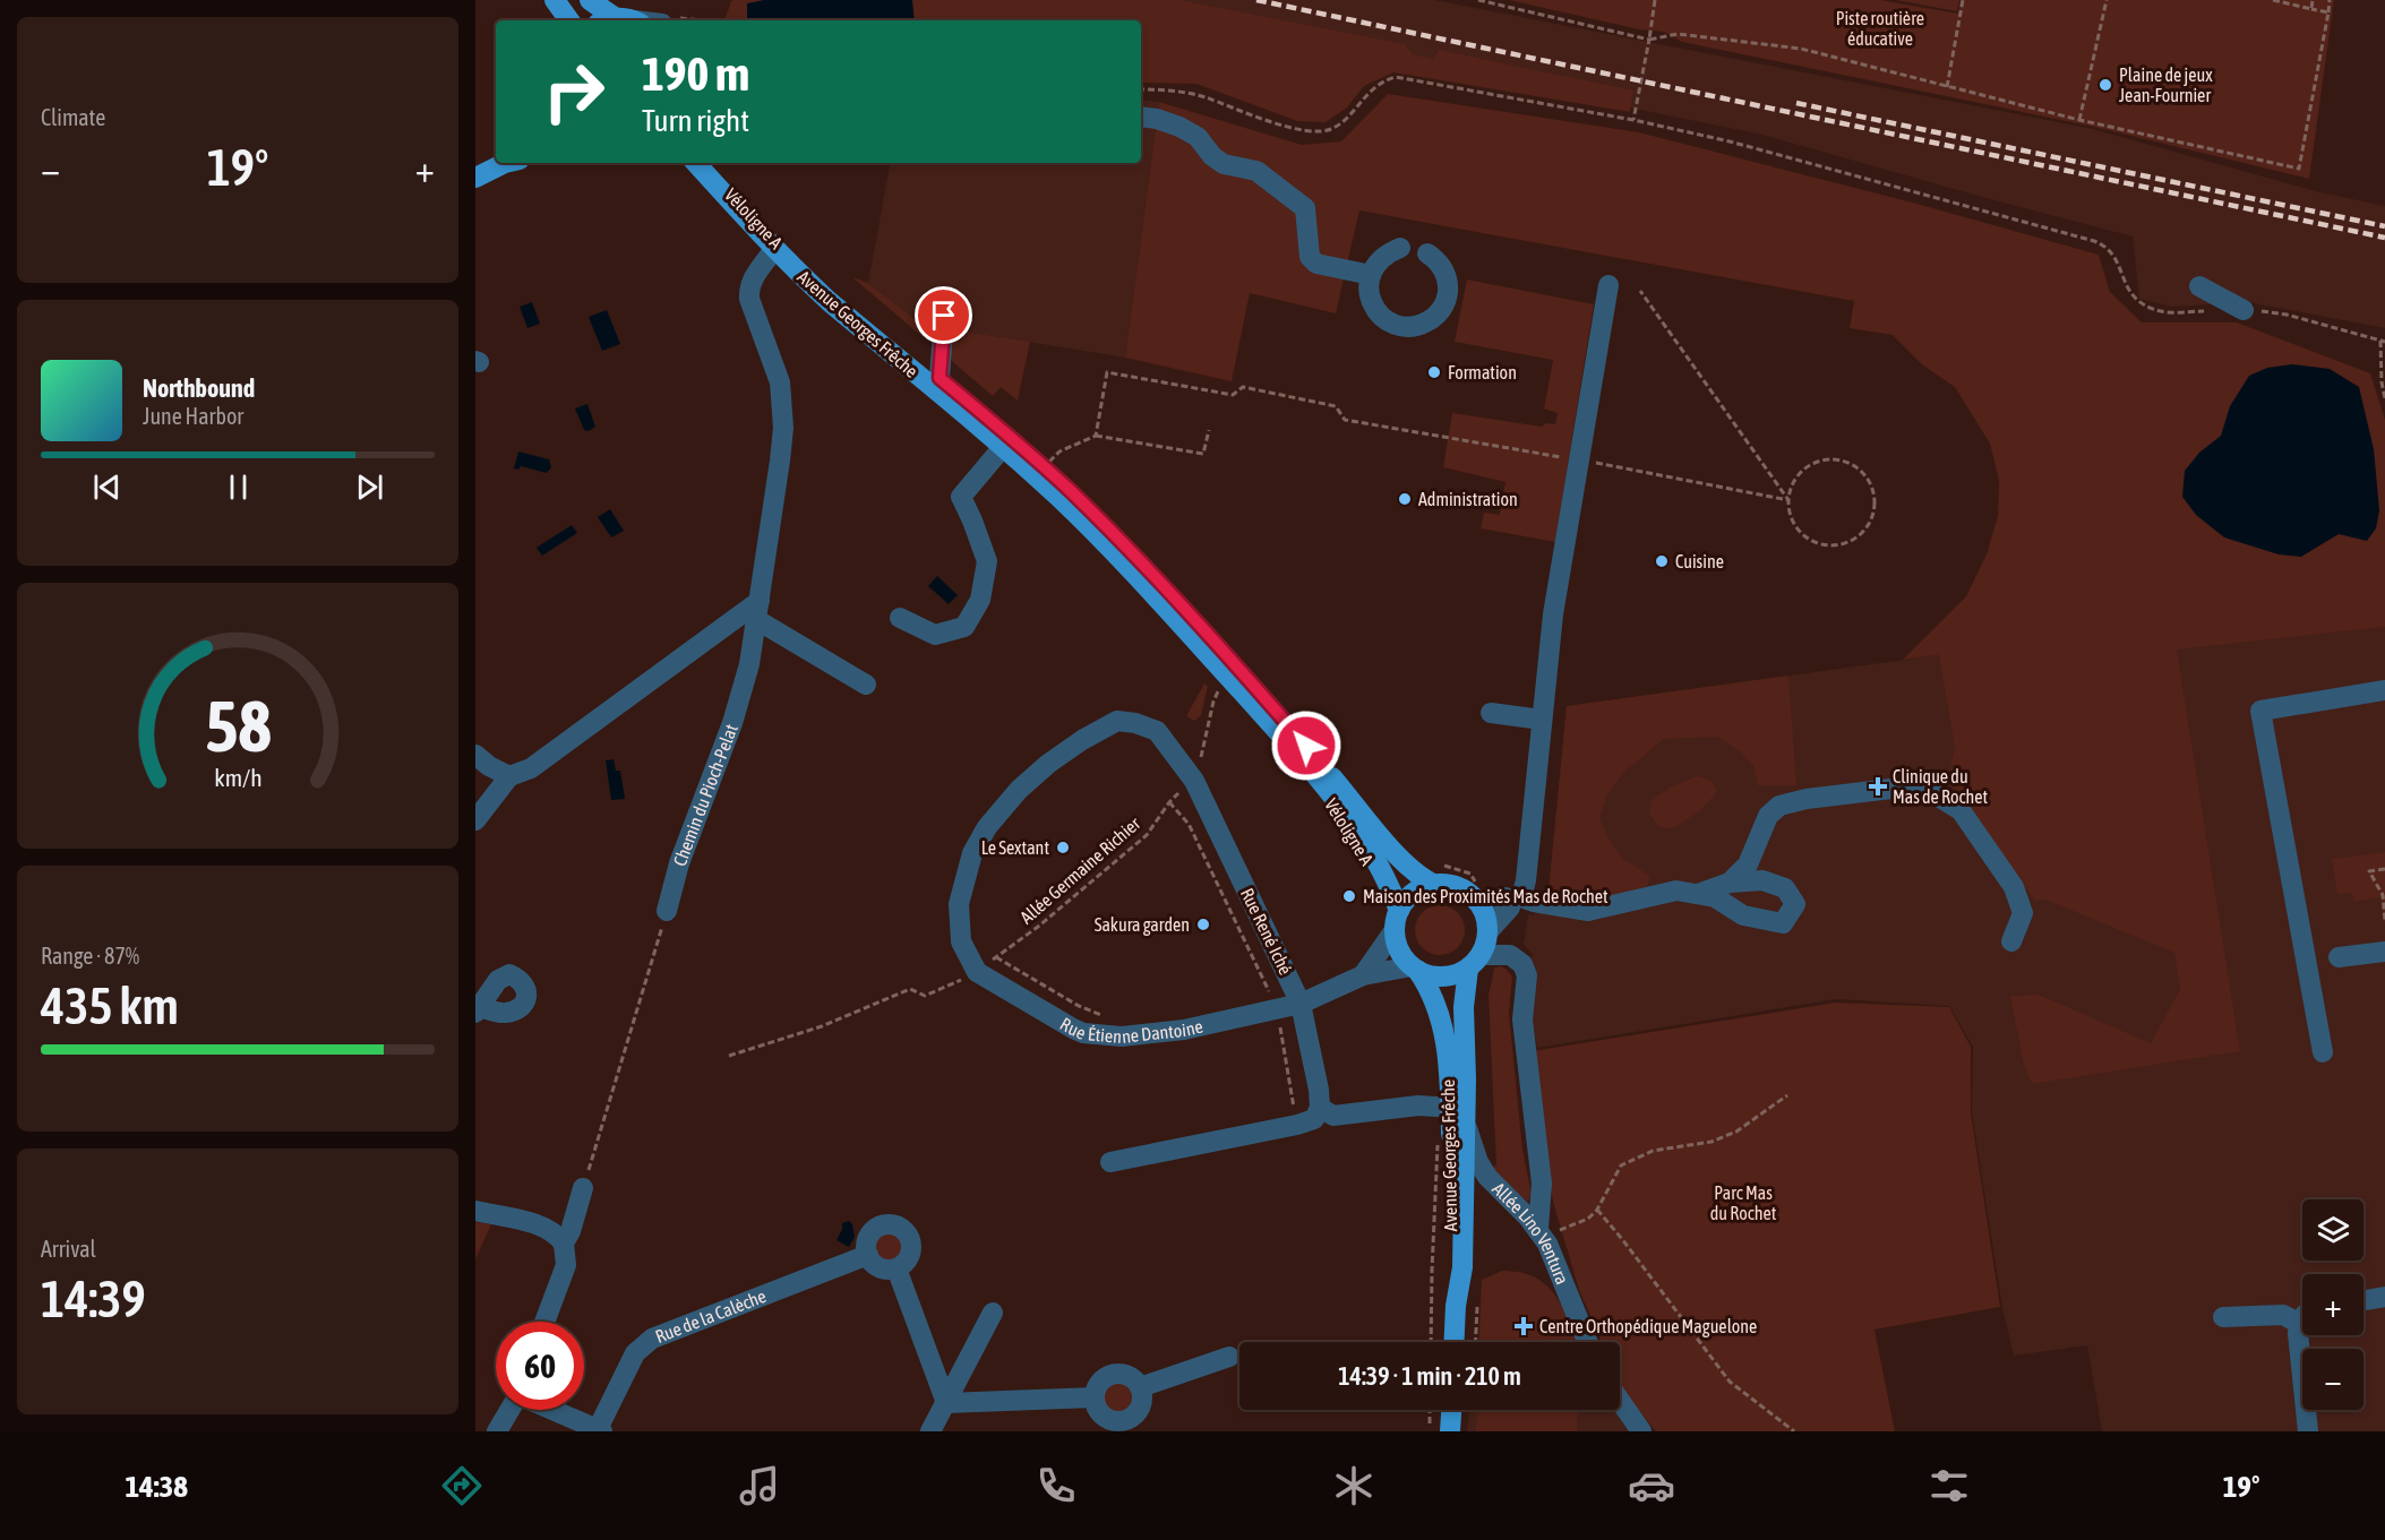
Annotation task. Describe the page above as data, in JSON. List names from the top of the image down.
{
  "streets": {
    "main road": ["Avenue Georges Frêche"],
    "street": [
      "Chemin du Pioch-Pelat",
      "Rue René Iché",
      "Rue Étienne Dantoine",
      "Allée Lino Ventura",
      "Rue de la Calèche"
    ],
    "path": ["Allée Germaine Richier"]
  },
  "crossings": [
    ["Avenue Georges Frêche", "Chemin du Pioch-Pelat"],
    ["Avenue Georges Frêche", "Allée Lino Ventura"],
    ["Allée Germaine Richier", "Rue René Iché"],
    ["Allée Germaine Richier", "Rue Étienne Dantoine"],
    ["Rue René Iché", "Rue Étienne Dantoine"]
  ],
  "parks": ["Piste routière éducative", "Parc Mas du Rochet"],
  "places": {
    "other": [
      "Plaine de jeux Jean-Fournier",
      "Formation",
      "Administration",
      "Cuisine",
      "Le Sextant",
      "Maison des Proximités Mas de Rochet",
      "Sakura garden"
    ],
    "health": ["Clinique du Mas de Rochet", "Centre Orthopédique Maguelone"]
  },
  "page": {
    "tile": [
      "Climate",
      ["Range · 87%", "435 km"],
      ["Arrival", "14:39"]
    ],
    "turn": ["190 m", "Turn right"],
    "heat": ["−", "19°", "+"],
    "song": ["Northbound", "June Harbor"],
    "map_buttons": ["+", "−"],
    "limit": "60",
    "trip": "14:39 · 1 min · 210 m",
    "tabs": ["14:38", "19°"],
    "gauge": ["58", "km/h"]
  }
}
